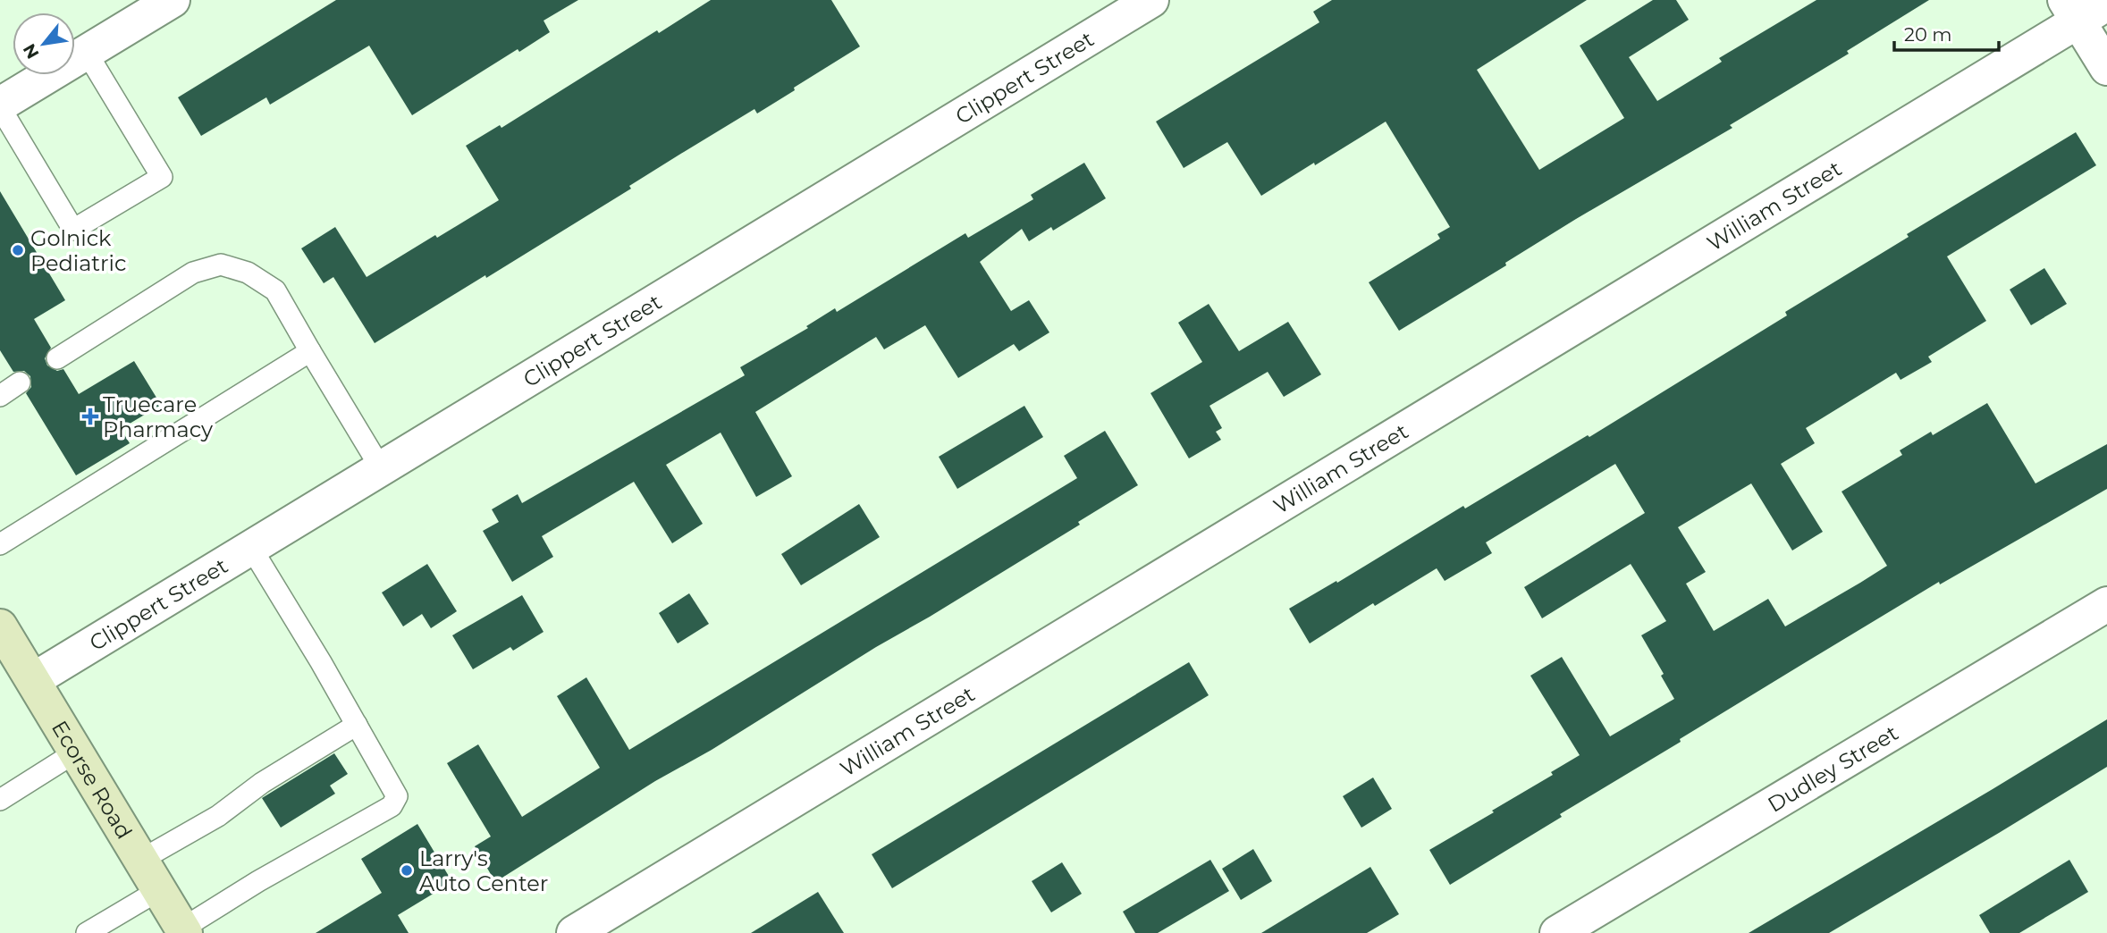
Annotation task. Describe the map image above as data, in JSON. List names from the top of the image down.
{
  "streets": {
    "main road": ["Ecorse Road"],
    "street": ["Clippert Street", "William Street", "Dudley Street"]
  },
  "crossings": [
    ["Clippert Street", "Ecorse Road"]
  ],
  "places": {
    "other": ["Golnick Pediatric", "Larry's Auto Center"],
    "health": ["Truecare Pharmacy"]
  },
  "scale_bar": "20 m",
  "north": "bottom left"
}
